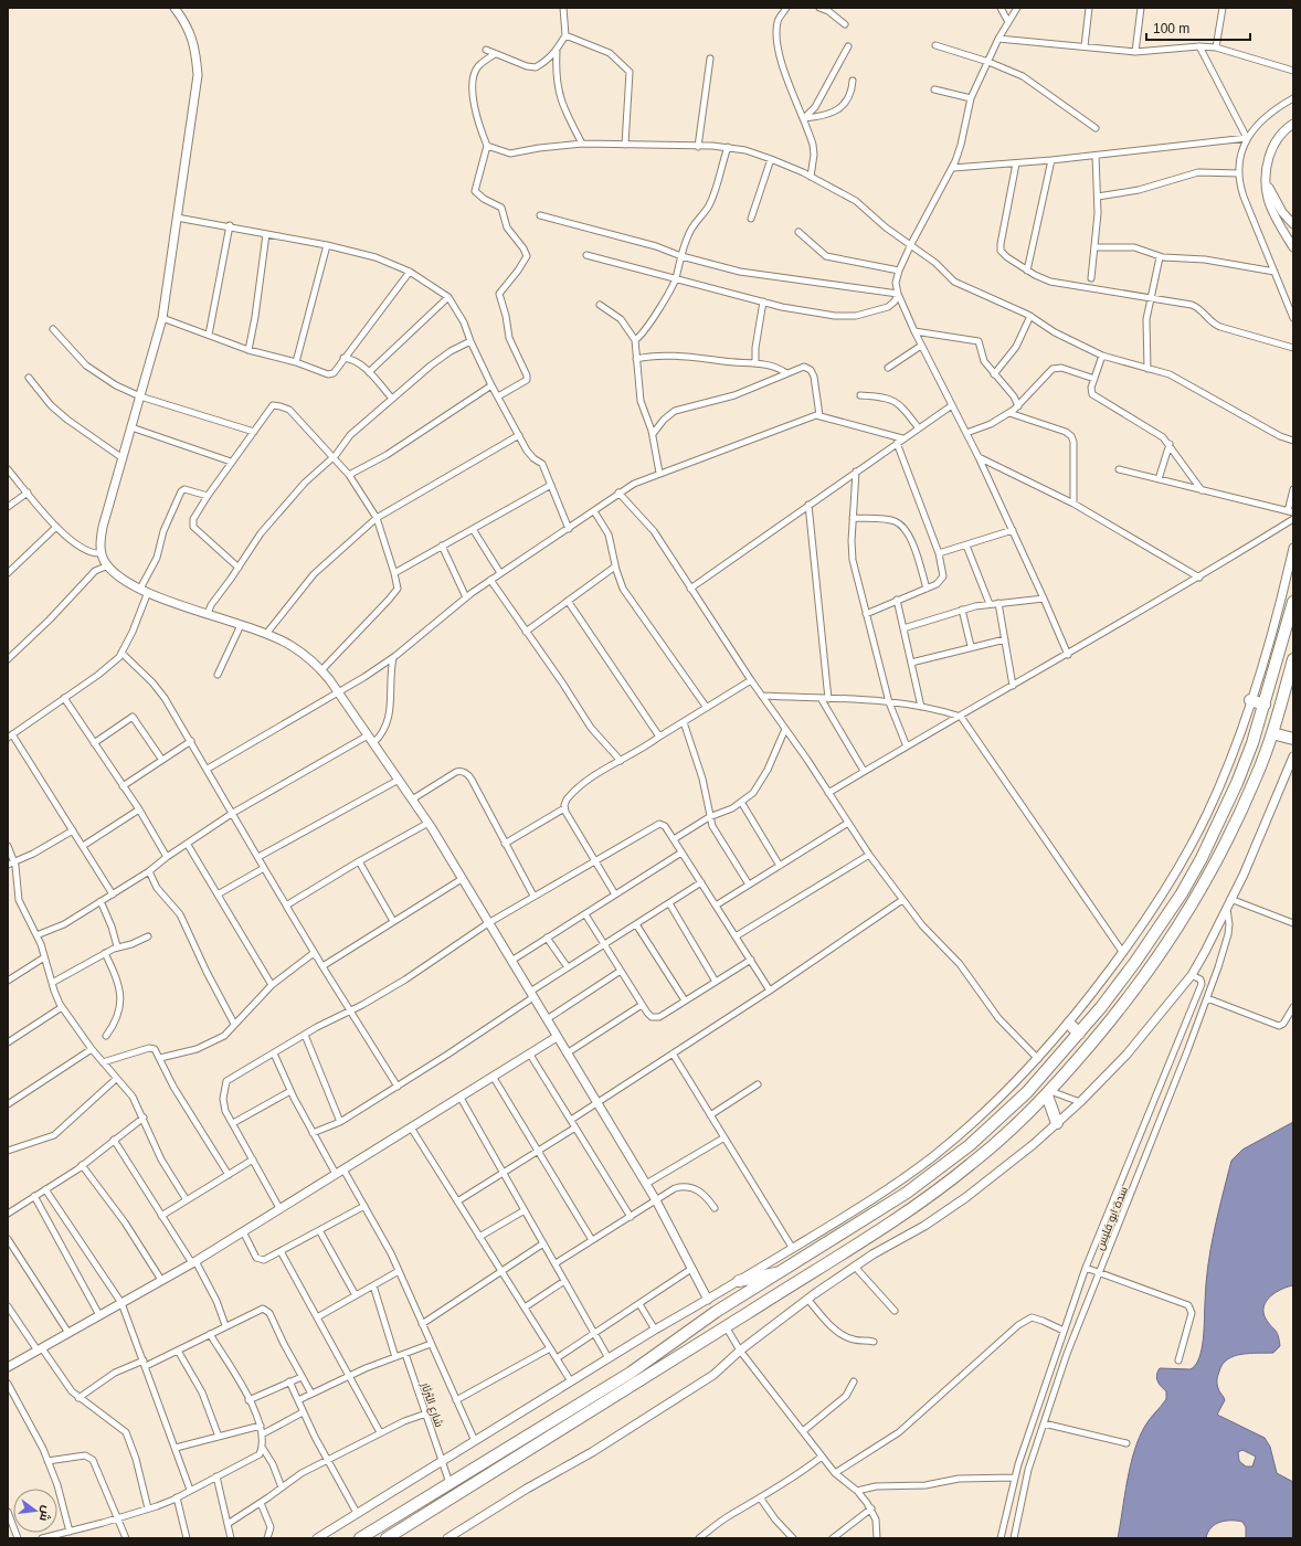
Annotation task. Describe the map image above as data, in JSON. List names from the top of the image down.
{
  "streets": {
    "street": ["سدة ابو فليس", "شارع الثرثار"]
  },
  "scale_bar": "100 m",
  "north": "right"
}
